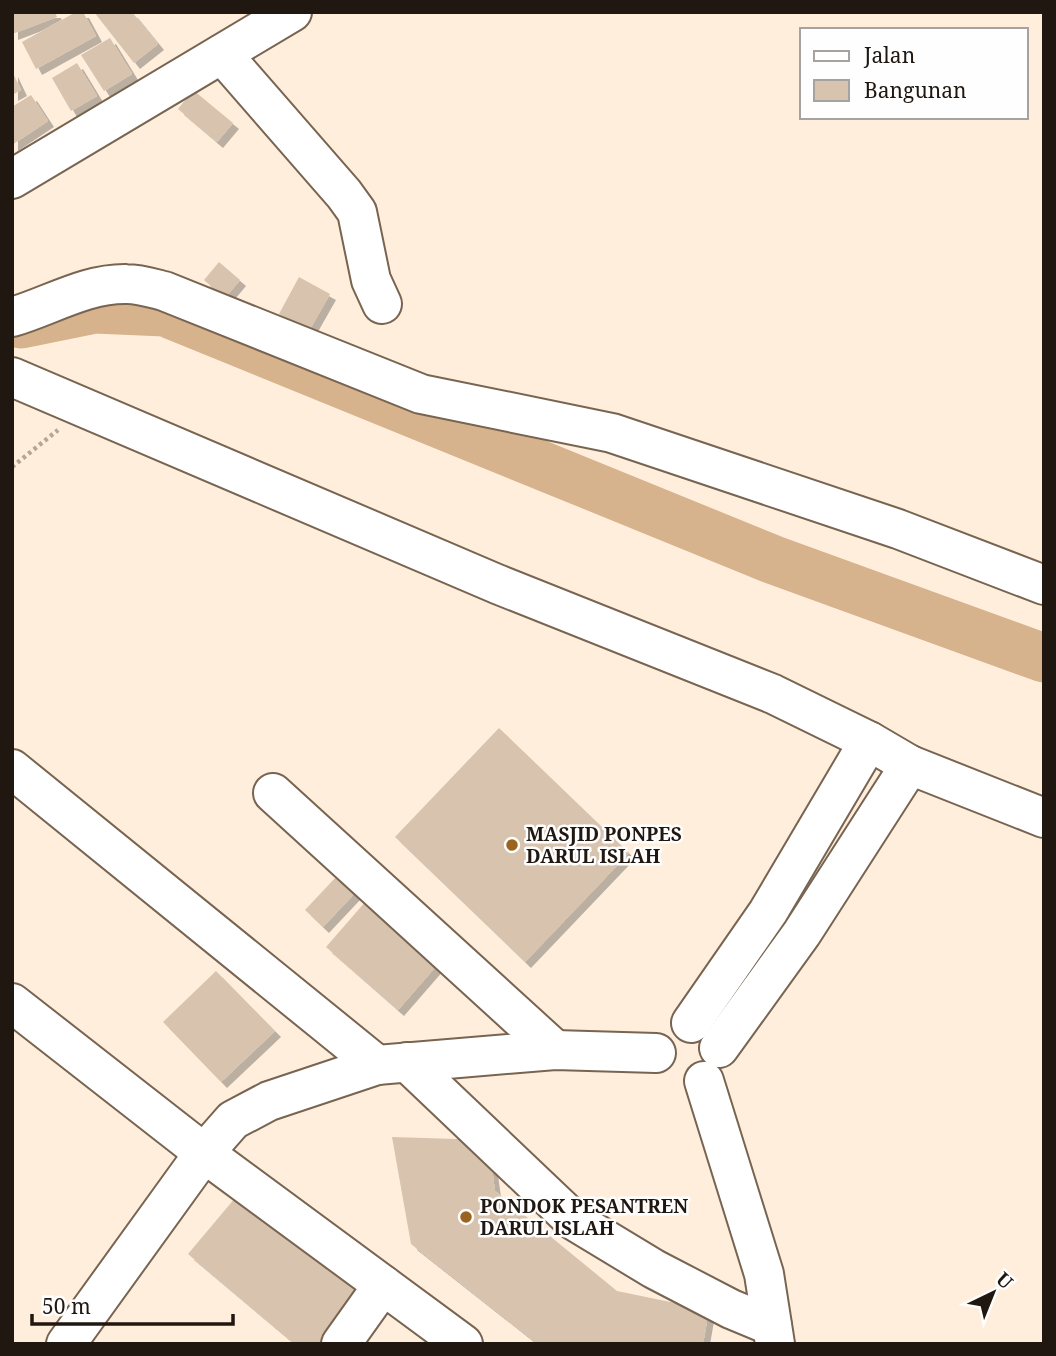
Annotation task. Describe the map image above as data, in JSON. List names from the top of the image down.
{
  "places": ["MASJID PONPES DARUL ISLAH", "PONDOK PESANTREN DARUL ISLAH"],
  "legend": ["Jalan", "Bangunan"],
  "scale_bar": "50 m",
  "north": "top right"
}
